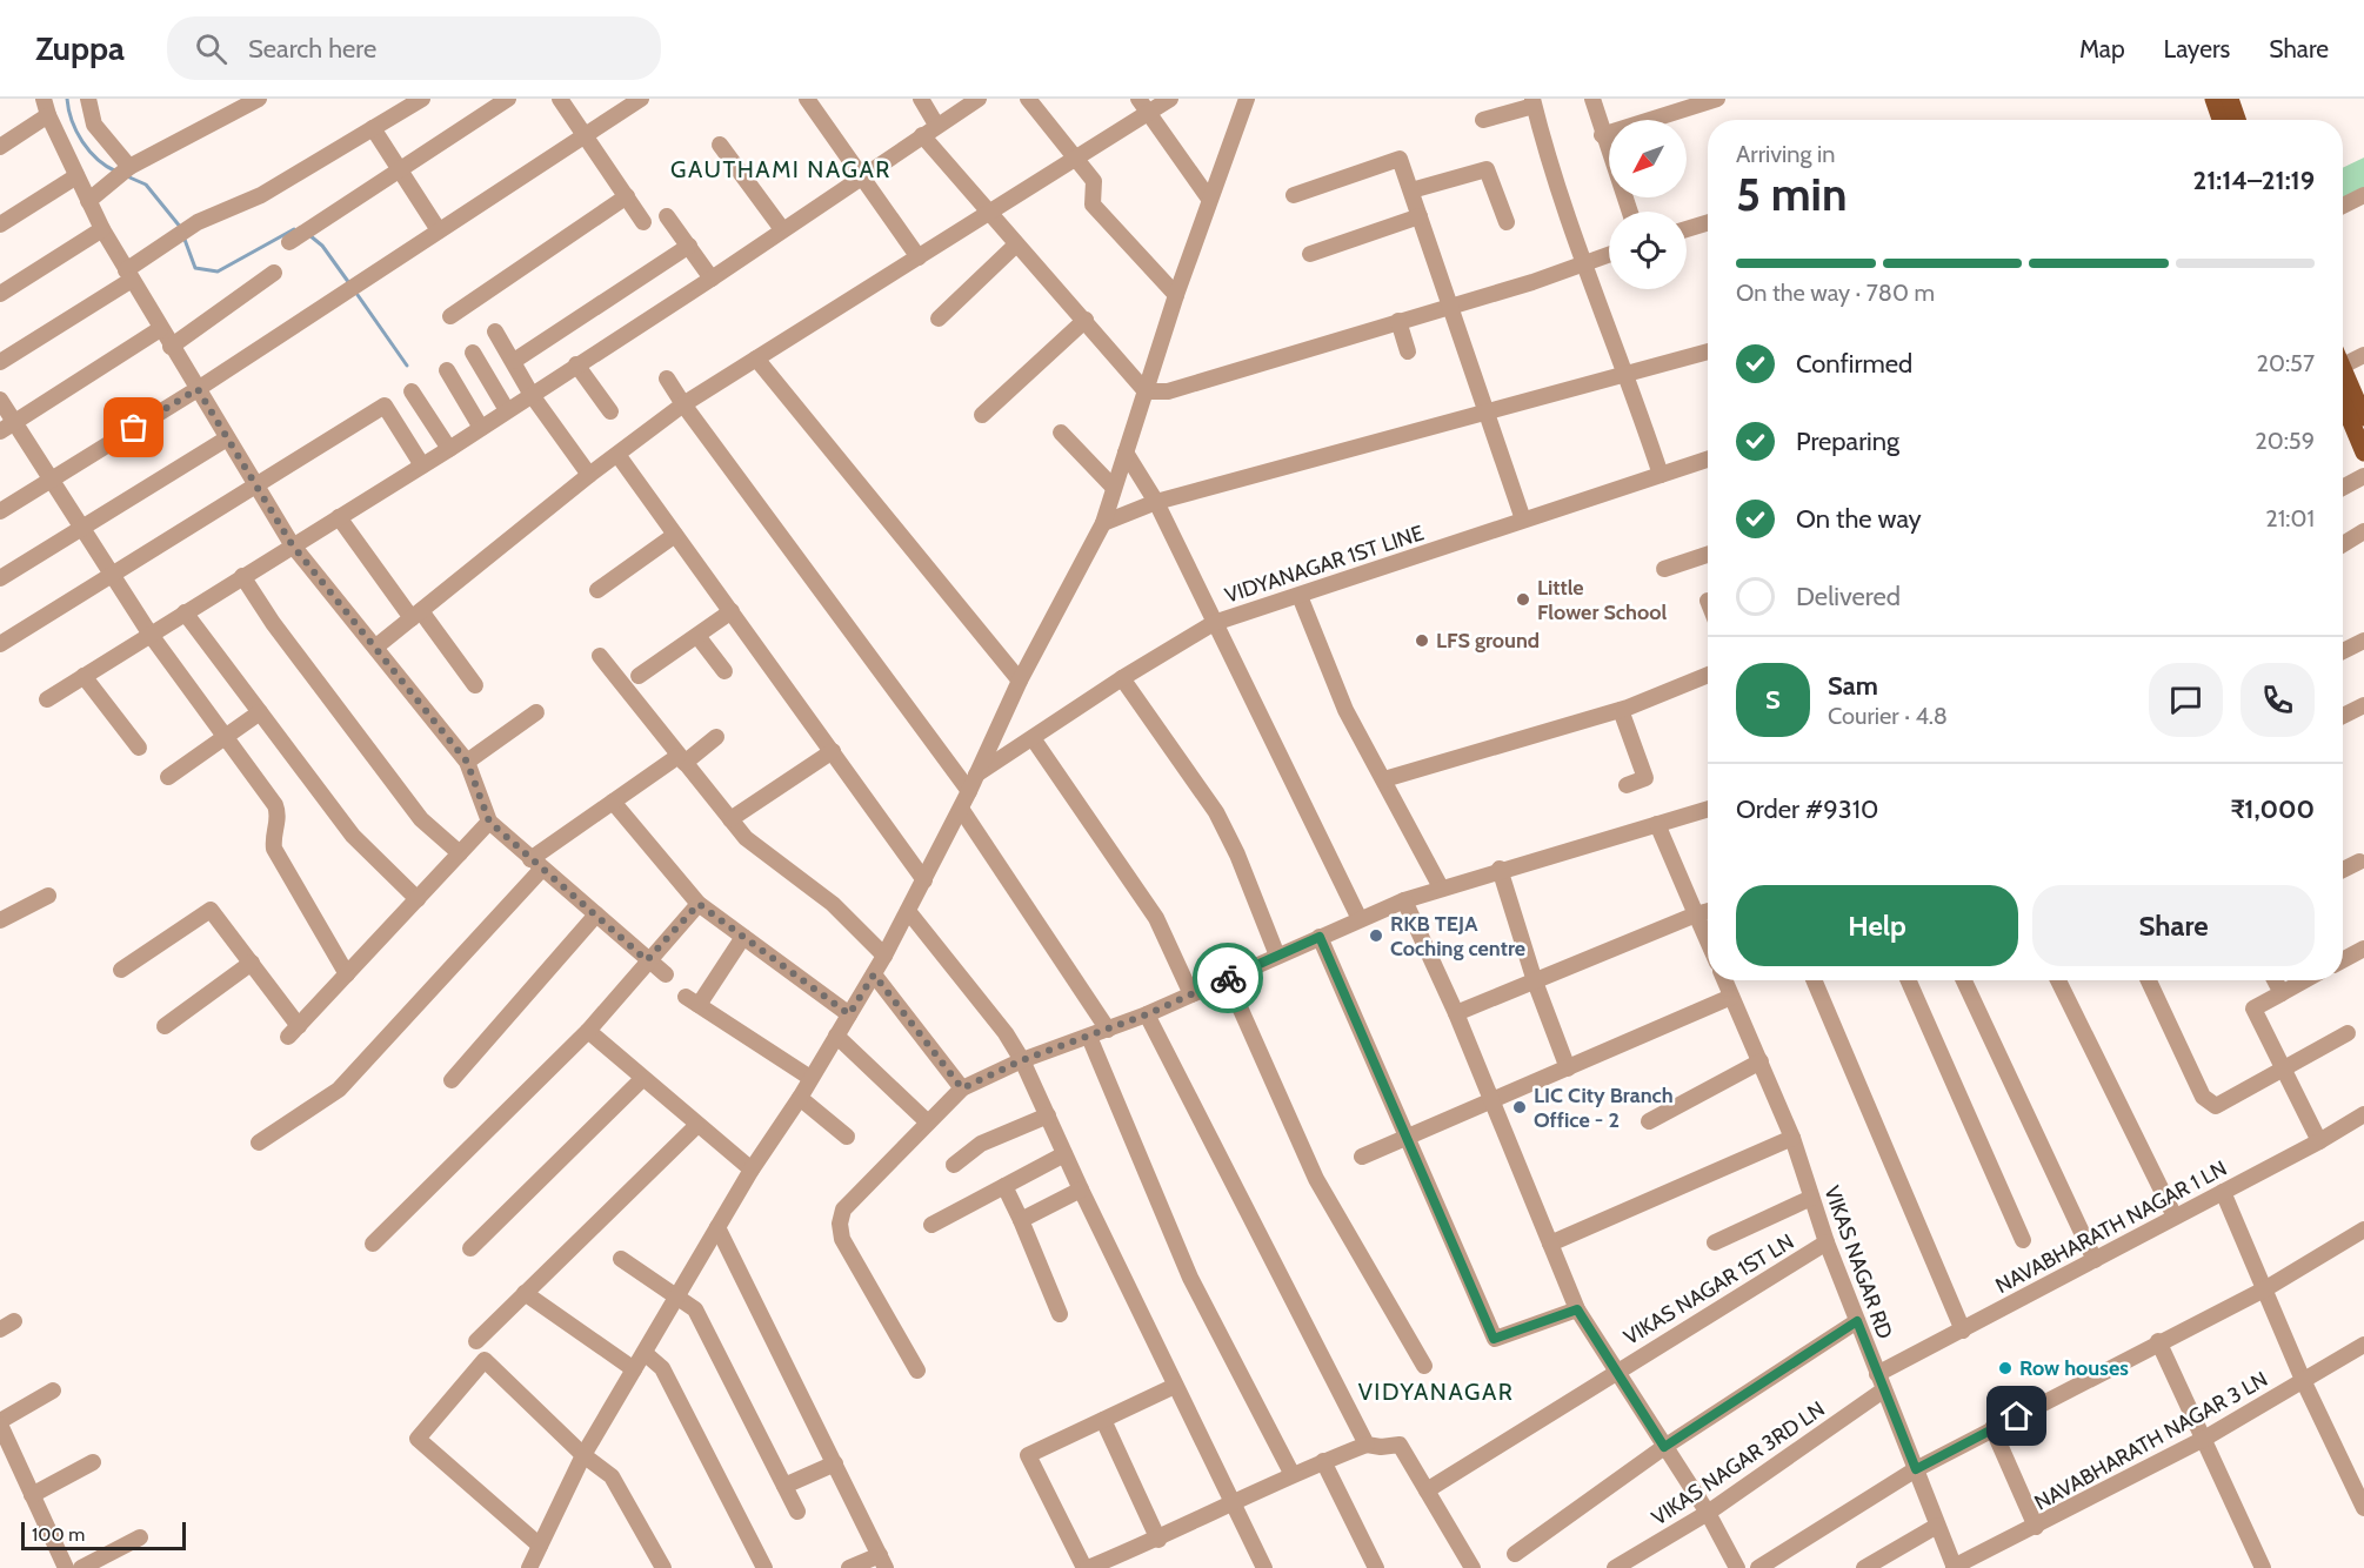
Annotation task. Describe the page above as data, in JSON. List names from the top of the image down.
{
  "streets": {
    "street": [
      "VIDYANAGAR 1ST LINE",
      "NAVABHARATH NAGAR 1 LN",
      "VIKAS NAGAR RD",
      "VIKAS NAGAR 1ST LN",
      "NAVABHARATH NAGAR 3 LN",
      "VIKAS NAGAR 3RD LN"
    ]
  },
  "crossings": [
    ["NAVABHARATH NAGAR 1 LN", "VIKAS NAGAR RD"],
    ["VIKAS NAGAR RD", "VIKAS NAGAR 1ST LN"],
    ["VIKAS NAGAR RD", "NAVABHARATH NAGAR 3 LN"],
    ["VIKAS NAGAR RD", "VIKAS NAGAR 3RD LN"]
  ],
  "districts": ["GAUTHAMI NAGAR", "VIDYANAGAR"],
  "places": [
    "Little Flower School",
    "LFS ground",
    "RKB TEJA Coching centre",
    "LIC City Branch Office - 2",
    "Row houses"
  ],
  "scale_bar": "100 m",
  "north": "bottom left",
  "page": {
    "header": "Zuppa",
    "search": "Search here",
    "nav": ["Map", "Layers", "Share"],
    "heading": ["5 min", "Arriving in", "21:14–21:19"],
    "panel": [
      "Sam",
      "Courier · 4.8",
      "Order #9310",
      "₹1,000"
    ],
    "bar": "On the way · 780 m",
    "list": [
      ["Confirmed", "20:57"],
      ["Preparing", "20:59"],
      ["On the way", "21:01"],
      "Delivered"
    ],
    "round": "S",
    "buttons": ["Help", "Share"],
    "scale": "100 m"
  }
}
